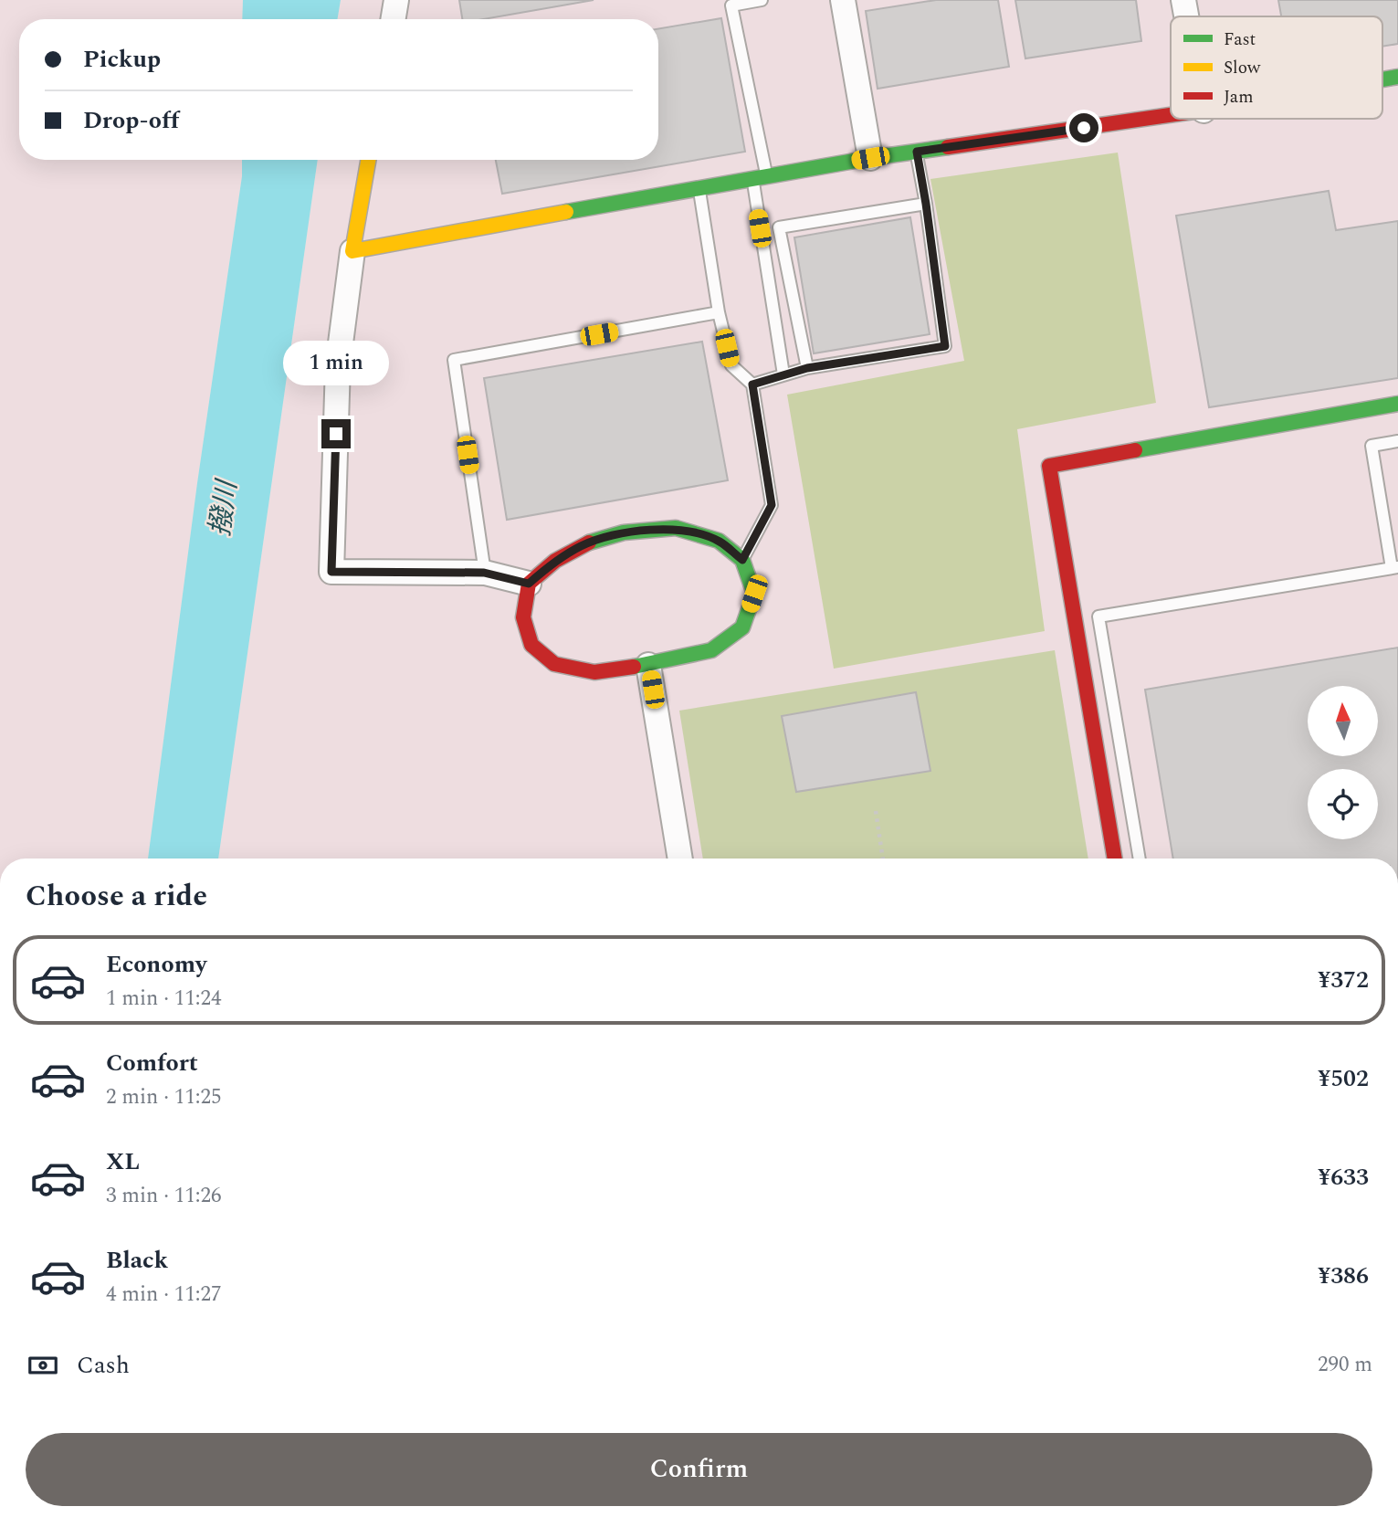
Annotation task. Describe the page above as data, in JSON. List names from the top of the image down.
{
  "water": ["撥川"],
  "legend": ["Fast", "Slow", "Jam"],
  "north": "top",
  "page": {
    "banner": ["Pickup", "Drop-off"],
    "bubble": "1 min",
    "heading": "Choose a ride",
    "list": [
      {
        "name": "Economy",
        "note": "1 min · 11:24",
        "value": "¥372"
      },
      {
        "name": "Comfort",
        "note": "2 min · 11:25",
        "value": "¥502"
      },
      {
        "name": "XL",
        "note": "3 min · 11:26",
        "value": "¥633"
      },
      {
        "name": "Black",
        "note": "4 min · 11:27",
        "value": "¥386"
      }
    ],
    "pay": ["Cash", "290 m"],
    "buttons": "Confirm"
  }
}
